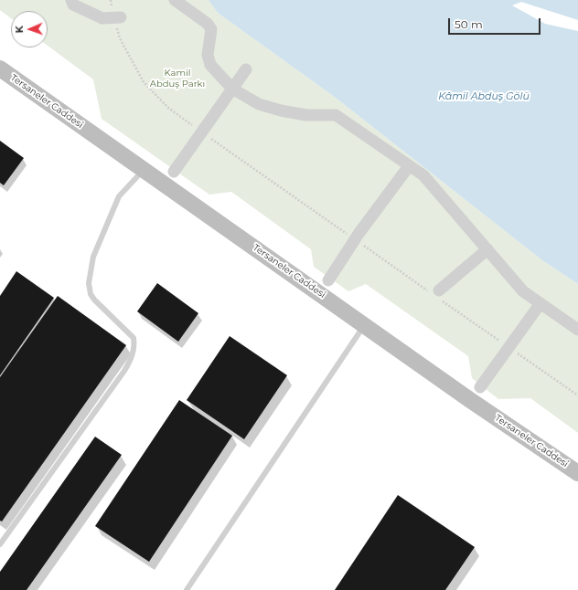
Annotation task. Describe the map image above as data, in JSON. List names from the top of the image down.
{
  "streets": {
    "main road": ["Tersaneler Caddesi"]
  },
  "water": ["Kâmil Abduş Gölü"],
  "parks": ["Kamil Abduş Parkı"],
  "scale_bar": "50 m",
  "north": "left"
}
